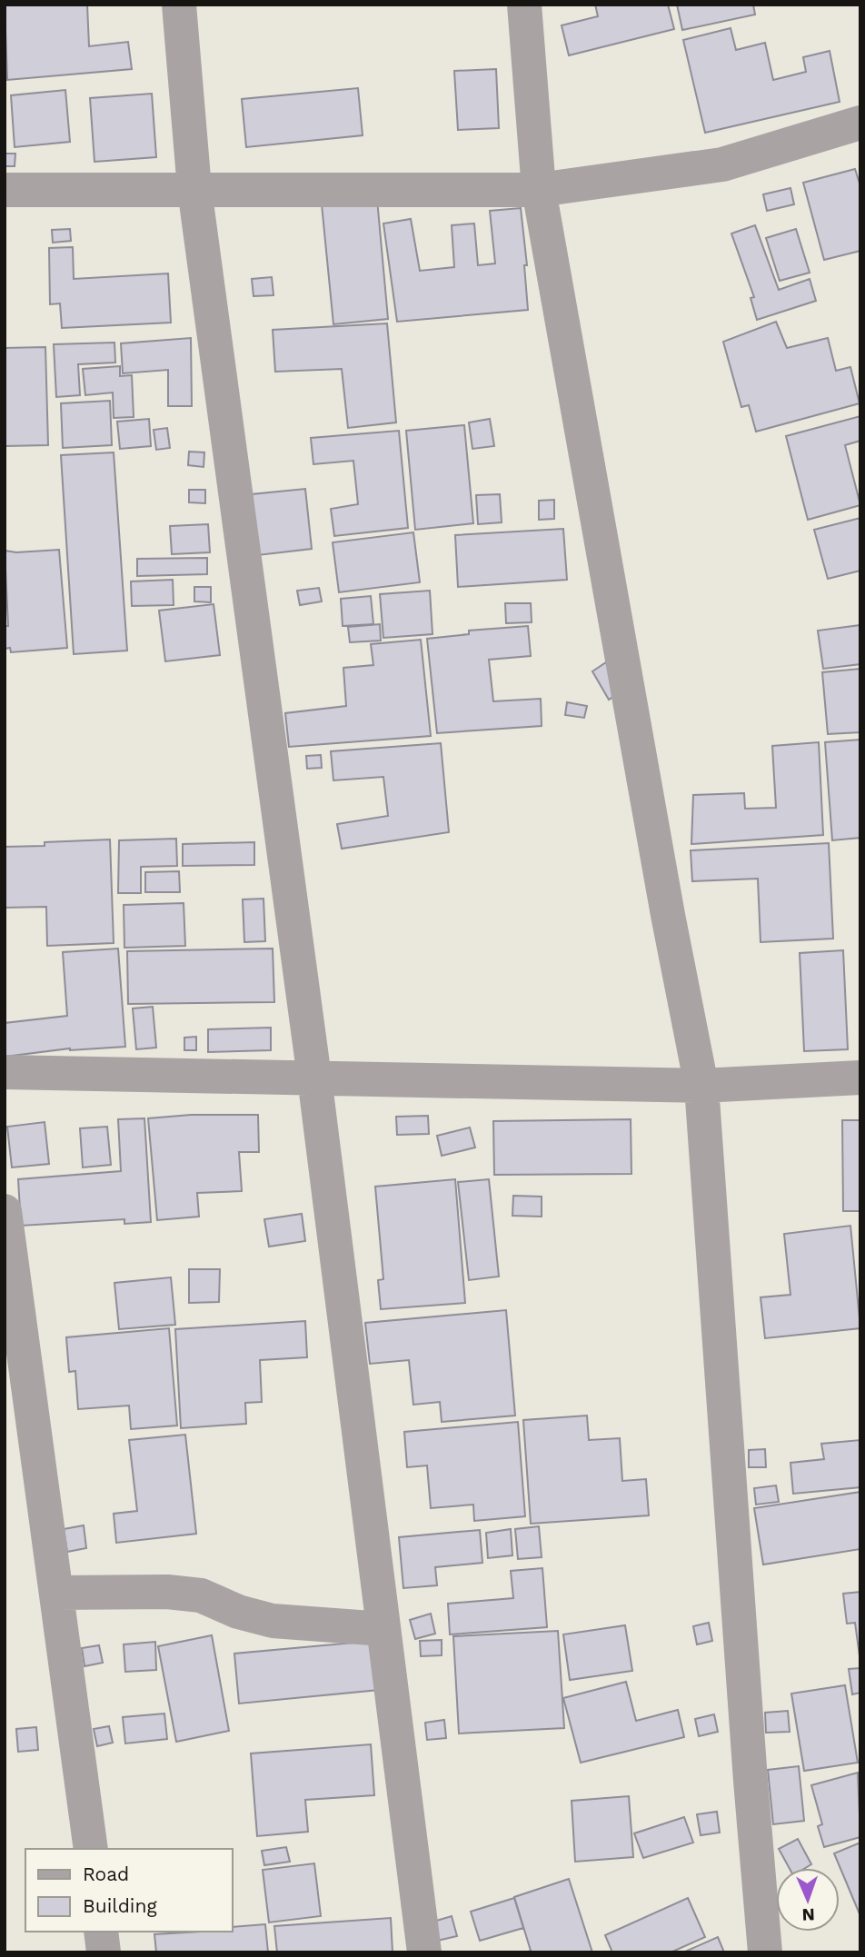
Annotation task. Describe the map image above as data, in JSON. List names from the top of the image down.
{
  "legend": ["Road", "Building"],
  "north": "bottom"
}
